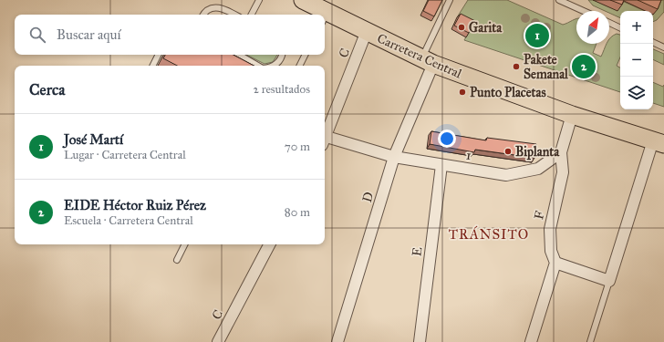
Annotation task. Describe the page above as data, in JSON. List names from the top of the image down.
{
  "streets": {
    "main road": ["Carretera Central"],
    "street": [
      "C",
      "1",
      "D",
      "F",
      "E"
    ]
  },
  "crossings": [
    ["C", "Carretera Central"],
    ["Carretera Central", "D"],
    ["Carretera Central", "F"],
    ["1", "D"],
    ["1", "F"],
    ["1", "E"]
  ],
  "districts": ["TRÁNSITO"],
  "places": [
    "Garita",
    "Pakete Semanal",
    "Punto Placetas",
    "Biplanta"
  ],
  "north": "top right",
  "page": {
    "map_buttons": ["+", "−"],
    "search": "Buscar aquí",
    "pins": ["1", "2"],
    "heading": ["Cerca", "2 resultados"],
    "list": [
      {
        "mark": "1",
        "name": "José Martí",
        "note": "Lugar · Carretera Central",
        "value": "70 m"
      },
      {
        "mark": "2",
        "name": "EIDE Héctor Ruiz Pérez",
        "note": "Escuela · Carretera Central",
        "value": "80 m"
      }
    ]
  }
}
